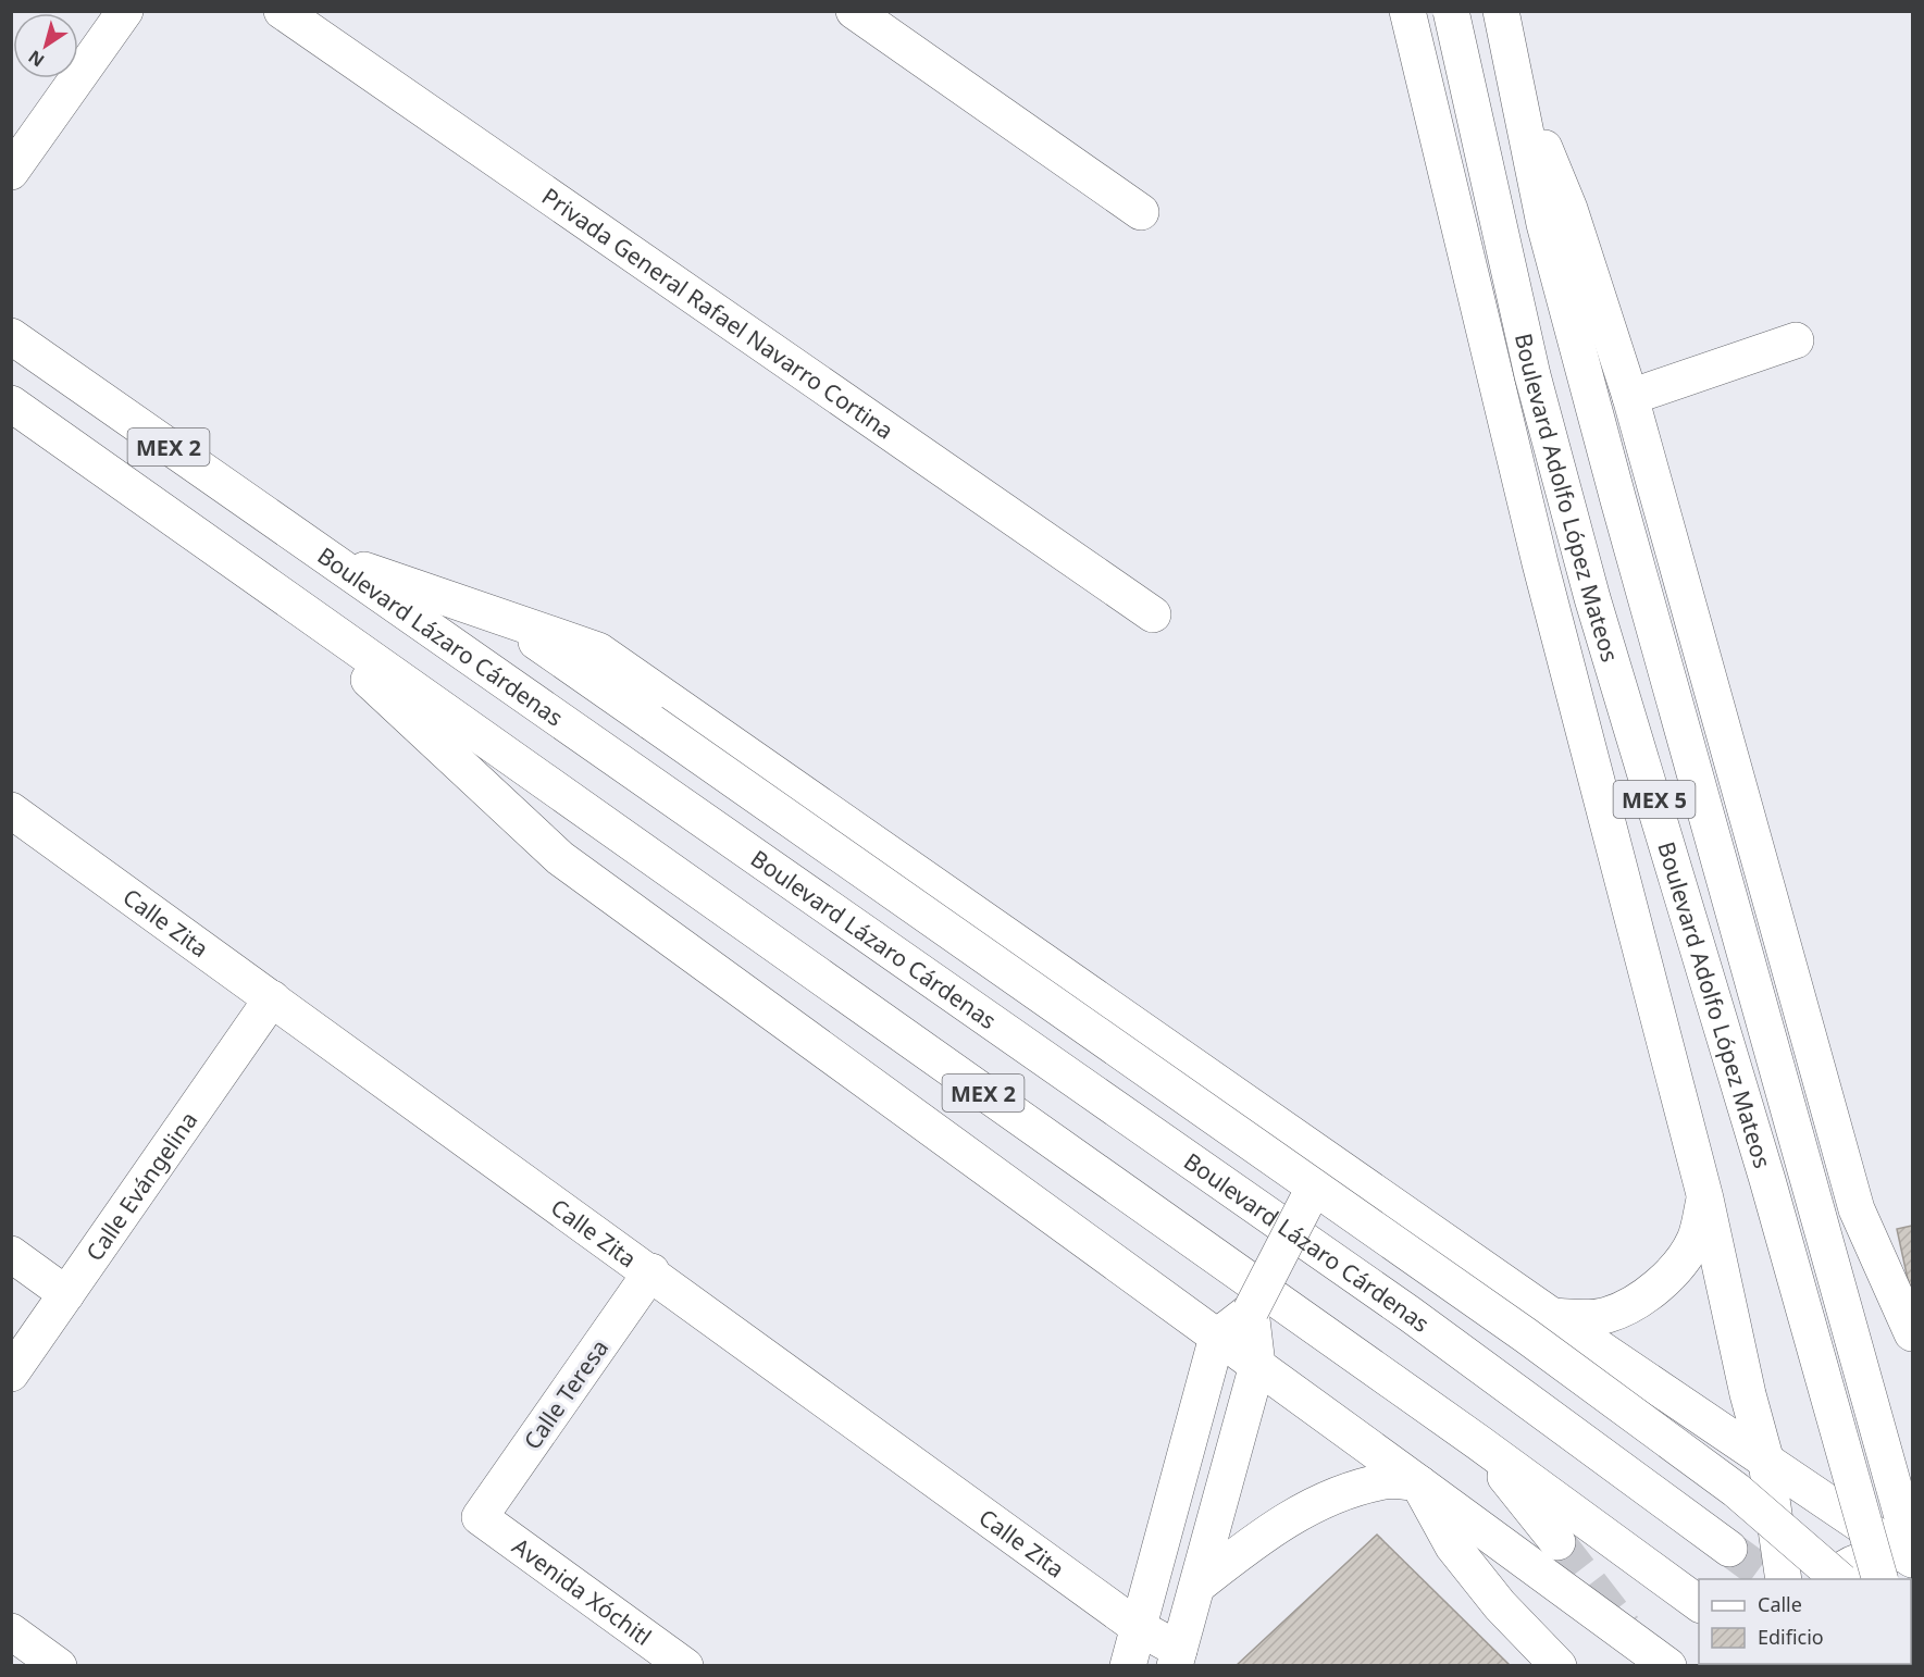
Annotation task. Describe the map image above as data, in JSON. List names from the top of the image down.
{
  "streets": {
    "main road": [
      "Privada General Rafael Navarro Cortina",
      "MEX 2",
      "Boulevard Adolfo López Mateos",
      "Boulevard Lázaro Cárdenas",
      "MEX 5",
      "Calle Zita",
      "Calle Evángelina",
      "Calle Teresa",
      "Avenida Xóchitl"
    ]
  },
  "crossings": [
    ["Calle Zita", "Calle Evángelina"],
    ["Calle Zita", "Calle Teresa"],
    ["Calle Teresa", "Avenida Xóchitl"]
  ],
  "legend": ["Calle", "Edificio"],
  "north": "bottom left"
}
